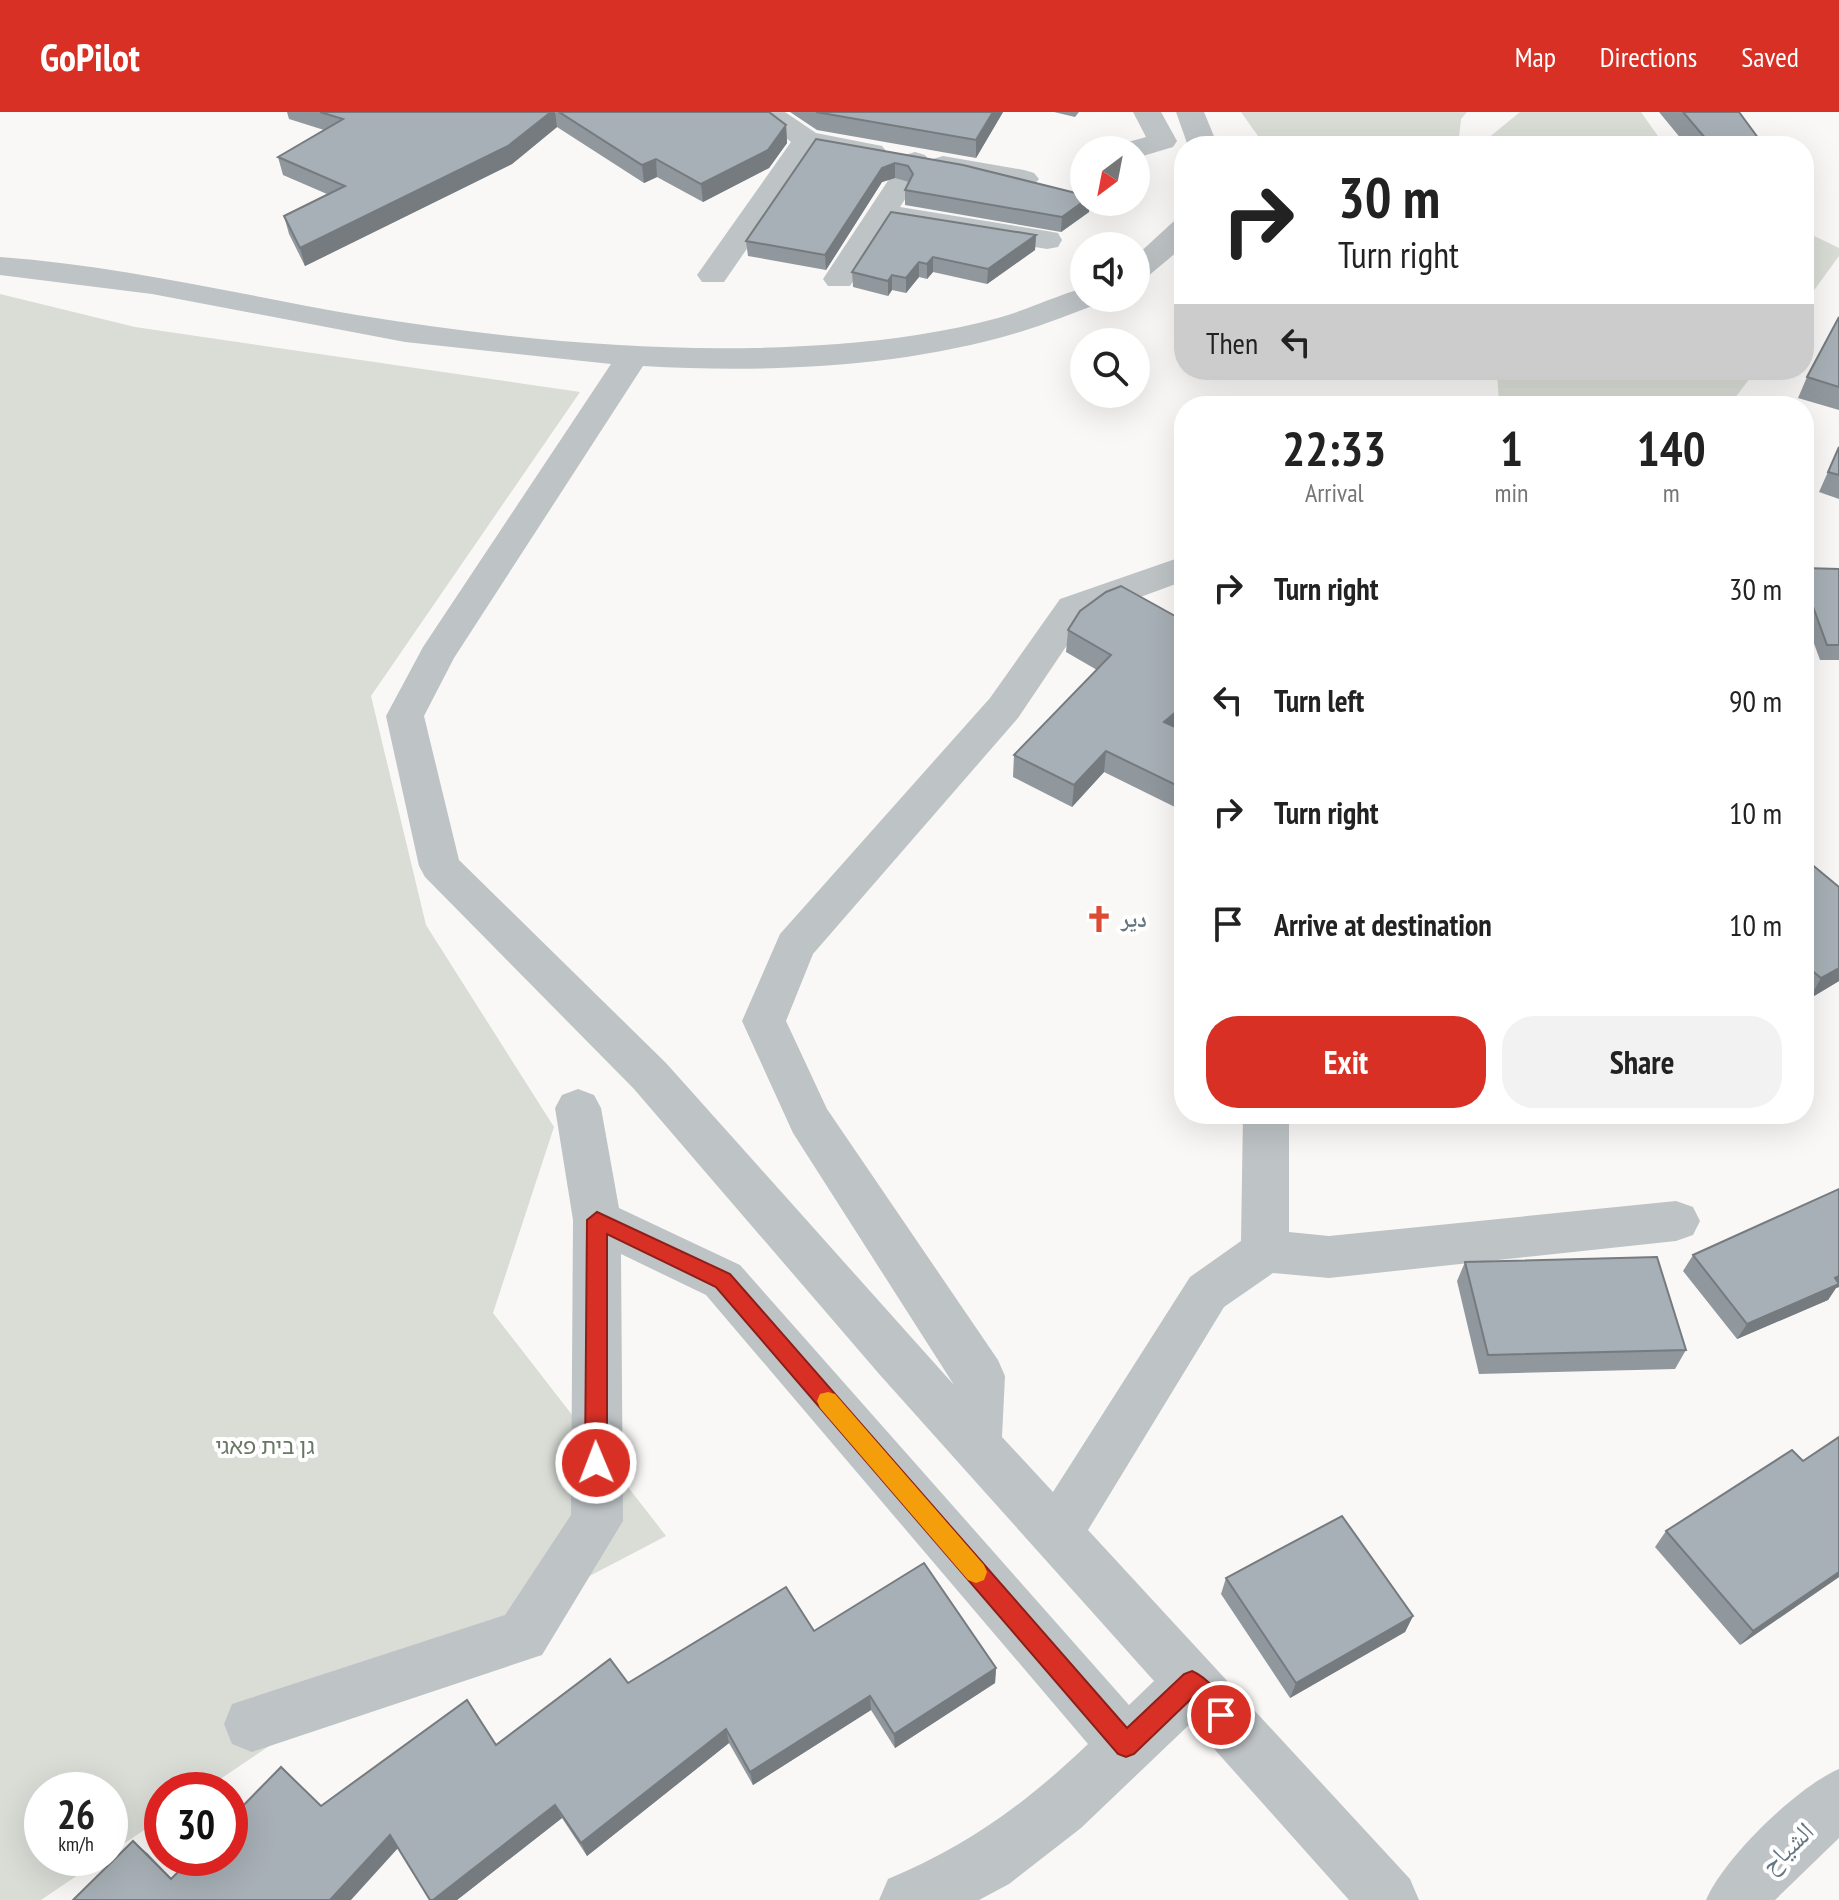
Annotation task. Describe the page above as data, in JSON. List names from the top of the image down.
{
  "streets": {
    "street": ["الشياح"]
  },
  "parks": ["גן בית פאגי"],
  "places": {
    "church": ["دير"]
  },
  "north": "bottom left",
  "page": {
    "header": "GoPilot",
    "nav": ["Map", "Directions", "Saved"],
    "turn": ["30 m", "Turn right"],
    "then": "Then",
    "eta": [
      "22:33",
      "Arrival",
      "1",
      "min",
      "140",
      "m"
    ],
    "list": [
      {
        "name": "Turn right",
        "value": "30 m"
      },
      {
        "name": "Turn left",
        "value": "90 m"
      },
      {
        "name": "Turn right",
        "value": "10 m"
      },
      {
        "name": "Arrive at destination",
        "value": "10 m"
      }
    ],
    "buttons": ["Exit", "Share"],
    "speed": "26 km/h",
    "limit": "30"
  }
}
